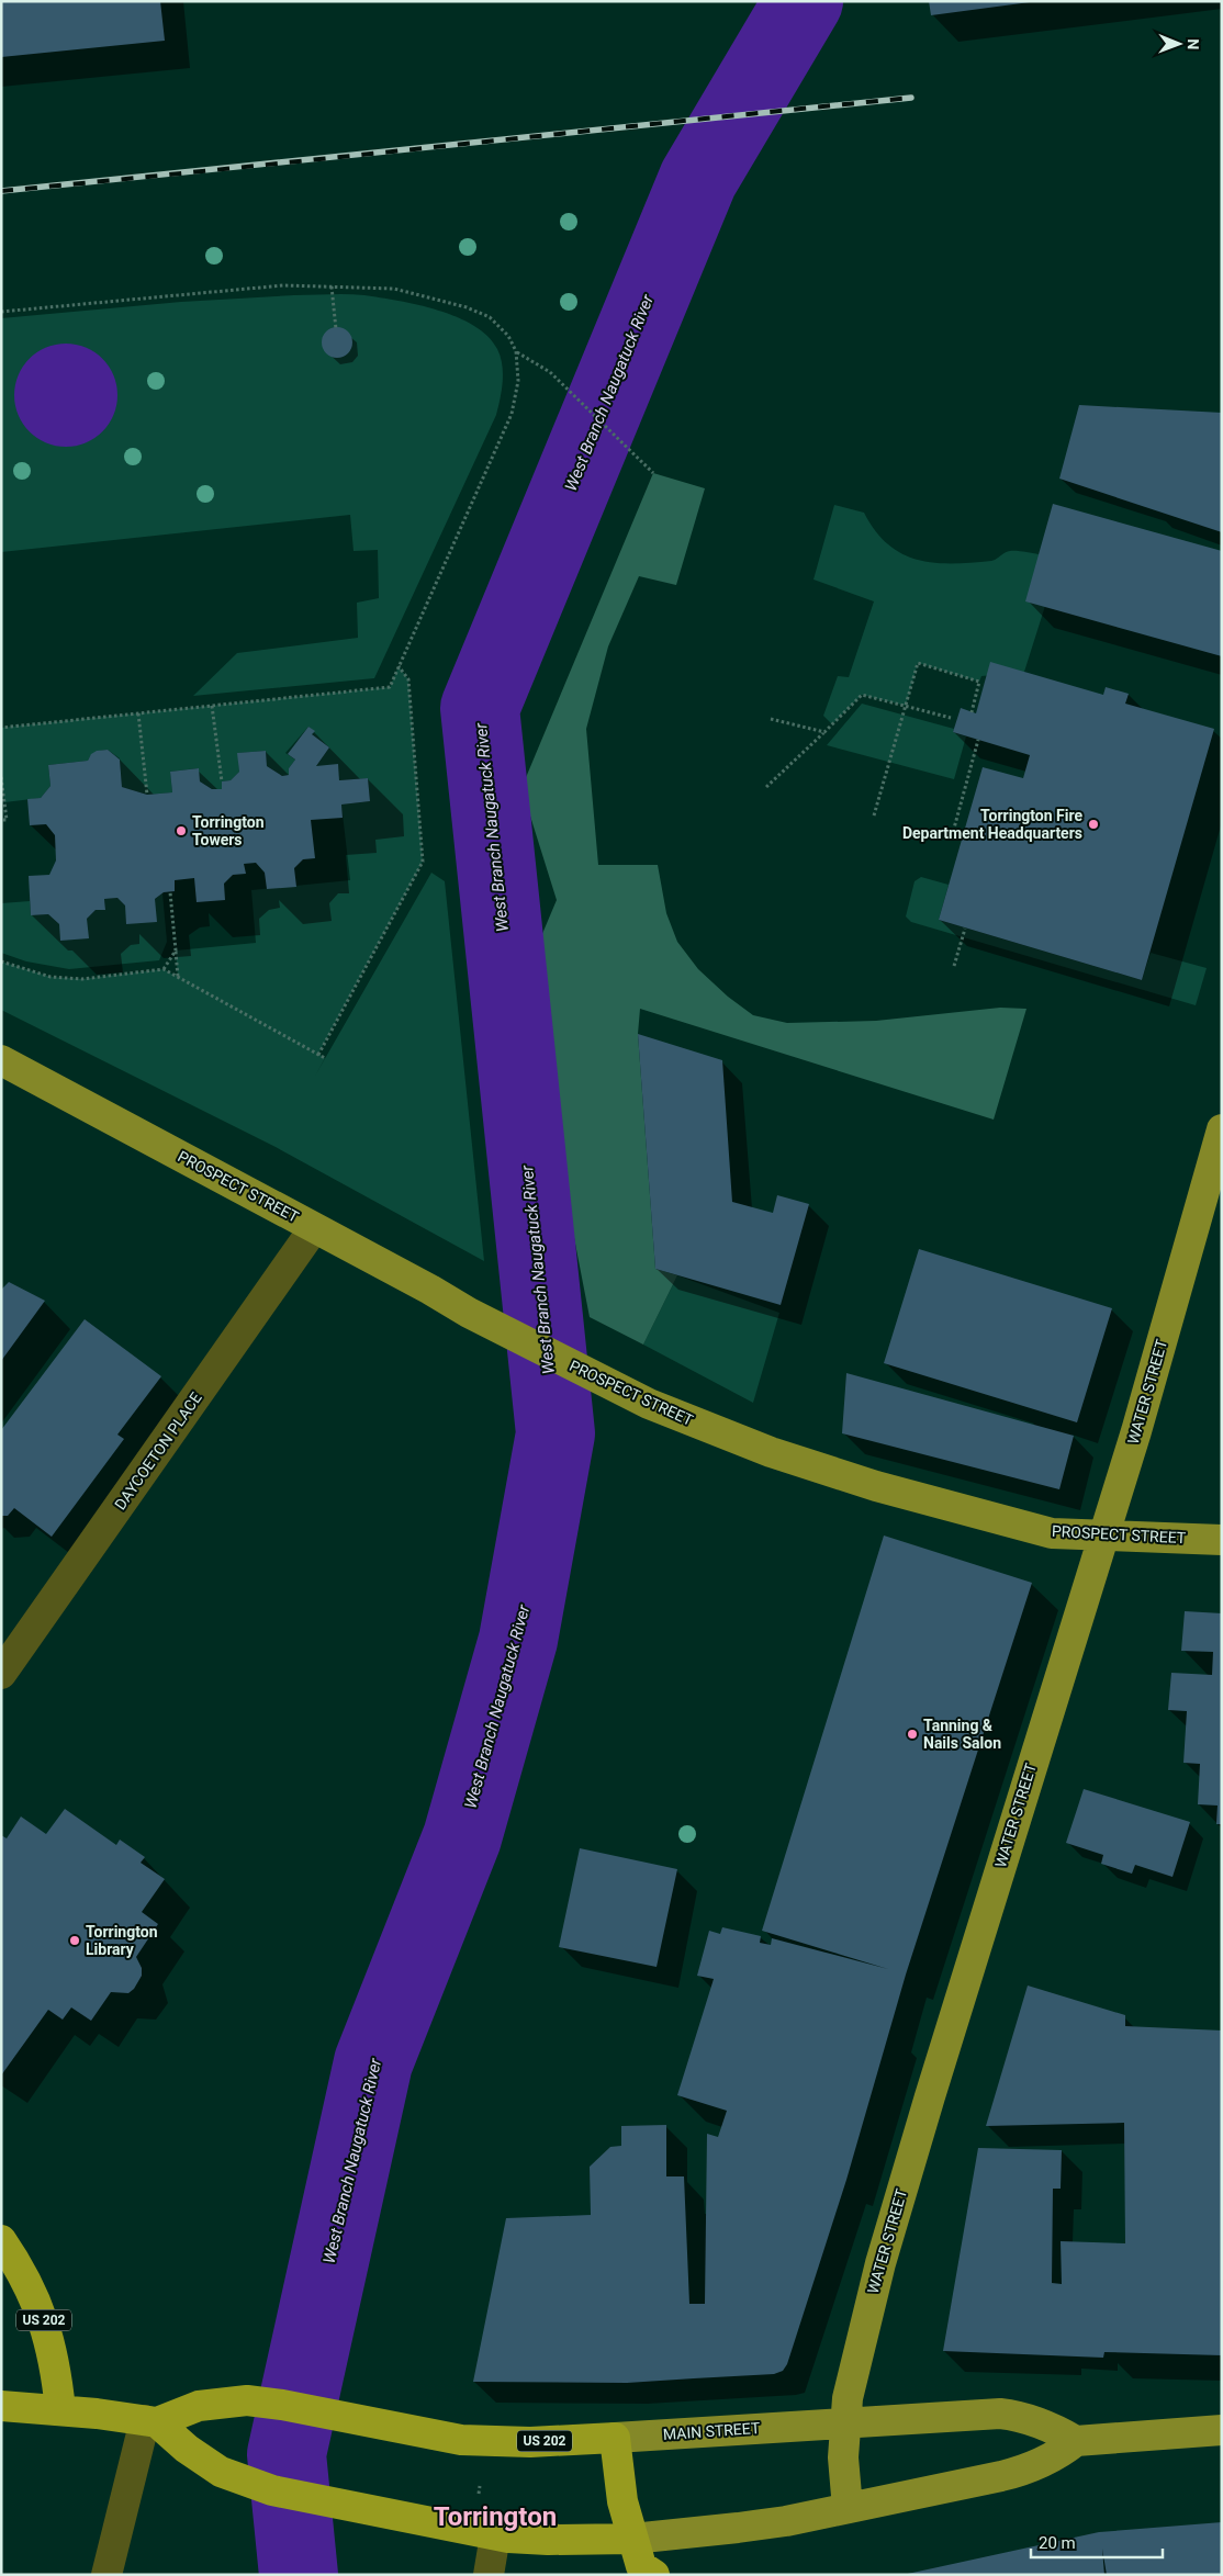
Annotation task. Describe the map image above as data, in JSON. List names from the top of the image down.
{
  "streets": {
    "highway": ["US 202", "MAIN STREET"],
    "main road": ["PROSPECT STREET", "WATER STREET"],
    "street": ["DAYCOETON PLACE"]
  },
  "crossings": [
    ["PROSPECT STREET", "WATER STREET"],
    ["PROSPECT STREET", "DAYCOETON PLACE"],
    ["WATER STREET", "MAIN STREET"]
  ],
  "districts": ["Torrington"],
  "water": ["West Branch Naugatuck River"],
  "places": [
    "Torrington Fire Department Headquarters",
    "Torrington Towers",
    "Tanning & Nails Salon",
    "Torrington Library"
  ],
  "scale_bar": "20 m",
  "north": "right"
}
